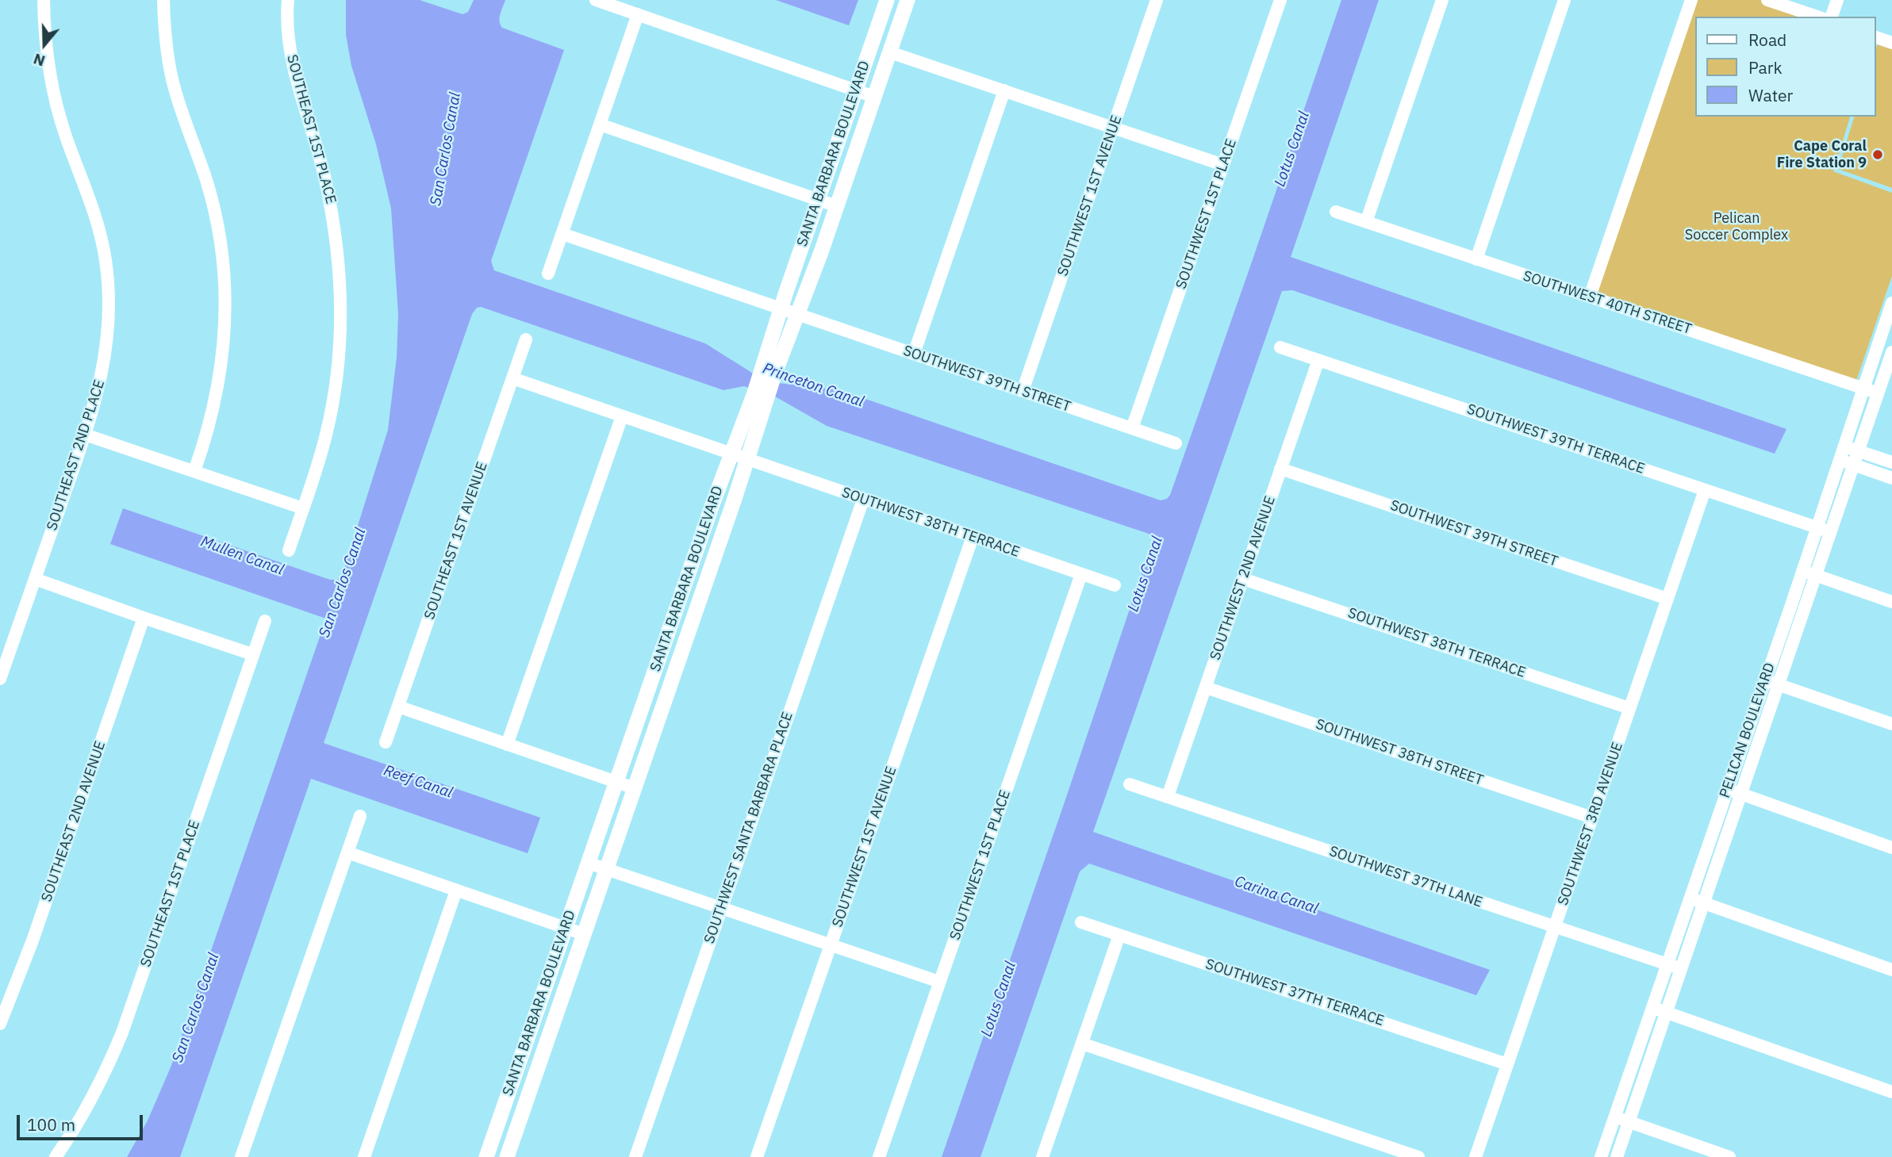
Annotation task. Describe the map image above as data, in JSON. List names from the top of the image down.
{
  "streets": {
    "main road": ["SANTA BARBARA BOULEVARD"],
    "street": [
      "SOUTHEAST 1ST PLACE",
      "SOUTHWEST 1ST AVENUE",
      "SOUTHWEST 1ST PLACE",
      "SOUTHWEST 40TH STREET",
      "SOUTHWEST 39TH STREET",
      "SOUTHWEST 39TH TERRACE",
      "SOUTHEAST 2ND PLACE",
      "SOUTHWEST 38TH TERRACE",
      "SOUTHEAST 1ST AVENUE",
      "SOUTHWEST 2ND AVENUE",
      "PELICAN BOULEVARD",
      "SOUTHWEST 38TH STREET",
      "SOUTHEAST 2ND AVENUE",
      "SOUTHWEST 3RD AVENUE",
      "SOUTHWEST SANTA BARBARA PLACE",
      "SOUTHWEST 37TH LANE",
      "SOUTHWEST 37TH TERRACE"
    ]
  },
  "crossings": [
    ["SANTA BARBARA BOULEVARD", "SOUTHWEST 39TH STREET"],
    ["SANTA BARBARA BOULEVARD", "SOUTHWEST 38TH TERRACE"],
    ["SOUTHWEST 1ST AVENUE", "SOUTHWEST 39TH STREET"],
    ["SOUTHWEST 1ST AVENUE", "SOUTHWEST 38TH TERRACE"],
    ["SOUTHWEST 1ST PLACE", "SOUTHWEST 39TH STREET"],
    ["SOUTHWEST 1ST PLACE", "SOUTHWEST 38TH TERRACE"],
    ["SOUTHWEST 40TH STREET", "PELICAN BOULEVARD"],
    ["SOUTHWEST 39TH STREET", "SOUTHWEST 2ND AVENUE"],
    ["SOUTHWEST 39TH STREET", "SOUTHWEST 3RD AVENUE"],
    ["SOUTHWEST 39TH TERRACE", "SOUTHWEST 2ND AVENUE"],
    ["SOUTHWEST 39TH TERRACE", "PELICAN BOULEVARD"],
    ["SOUTHWEST 39TH TERRACE", "SOUTHWEST 3RD AVENUE"],
    ["SOUTHWEST 38TH TERRACE", "SOUTHEAST 1ST AVENUE"],
    ["SOUTHWEST 38TH TERRACE", "SOUTHWEST 2ND AVENUE"],
    ["SOUTHWEST 38TH TERRACE", "SOUTHWEST 3RD AVENUE"],
    ["SOUTHWEST 38TH TERRACE", "SOUTHWEST SANTA BARBARA PLACE"],
    ["SOUTHWEST 2ND AVENUE", "SOUTHWEST 38TH STREET"],
    ["SOUTHWEST 2ND AVENUE", "SOUTHWEST 37TH LANE"],
    ["PELICAN BOULEVARD", "SOUTHWEST 37TH LANE"],
    ["SOUTHWEST 38TH STREET", "SOUTHWEST 3RD AVENUE"],
    ["SOUTHWEST 3RD AVENUE", "SOUTHWEST 37TH LANE"],
    ["SOUTHWEST 3RD AVENUE", "SOUTHWEST 37TH TERRACE"]
  ],
  "water": [
    "San Carlos Canal",
    "Lotus Canal",
    "Princeton Canal",
    "Mullen Canal",
    "Reef Canal",
    "Carina Canal"
  ],
  "parks": ["Pelican Soccer Complex"],
  "places": ["Cape Coral Fire Station 9"],
  "legend": ["Road", "Park", "Water"],
  "scale_bar": "100 m",
  "north": "bottom"
}
